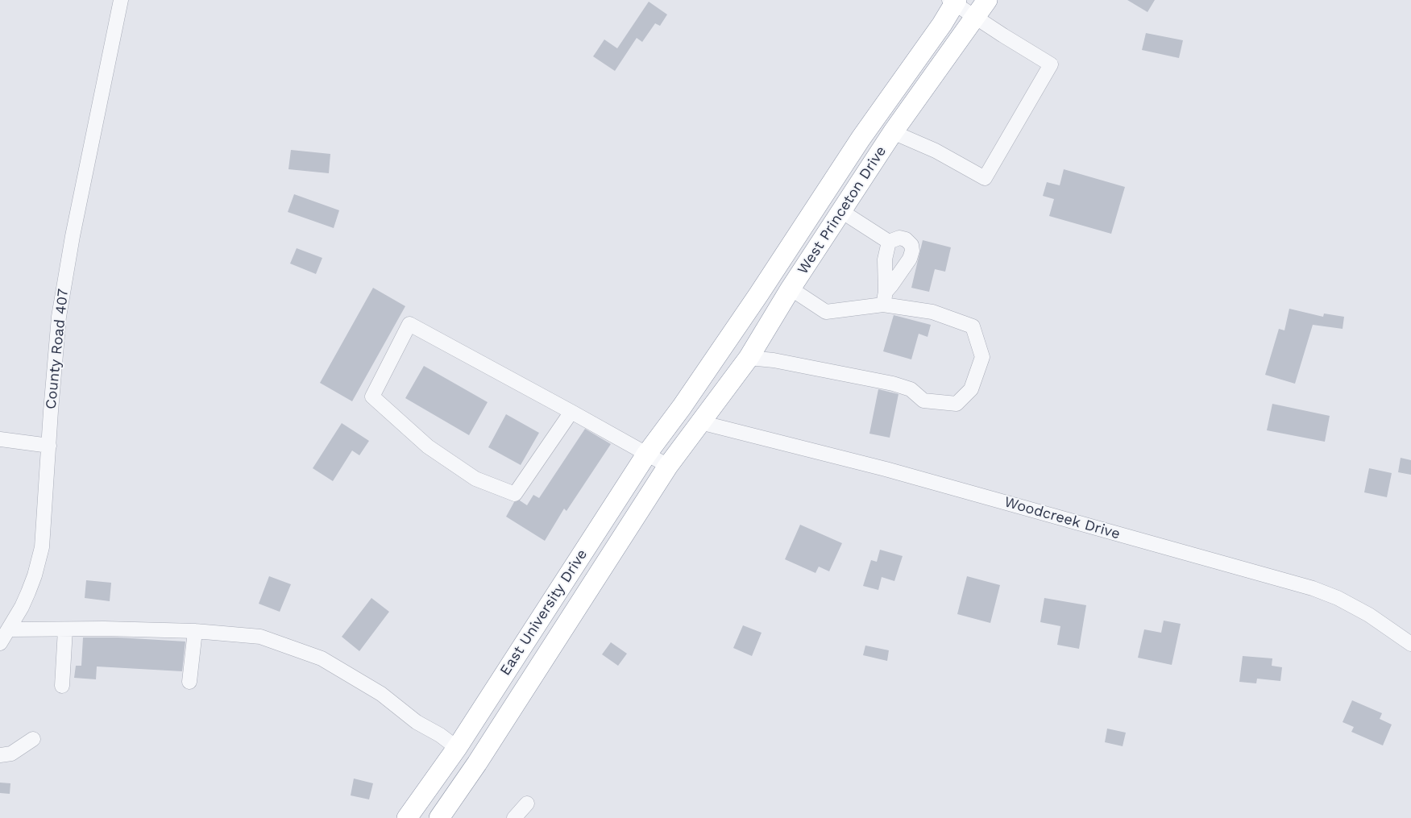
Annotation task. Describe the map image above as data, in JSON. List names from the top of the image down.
{
  "streets": {
    "highway": ["West Princeton Drive", "East University Drive"],
    "street": ["County Road 407", "Woodcreek Drive"]
  },
  "crossings": [
    ["West Princeton Drive", "Woodcreek Drive"],
    ["West Princeton Drive", "East University Drive"],
    ["Woodcreek Drive", "East University Drive"]
  ]
}
